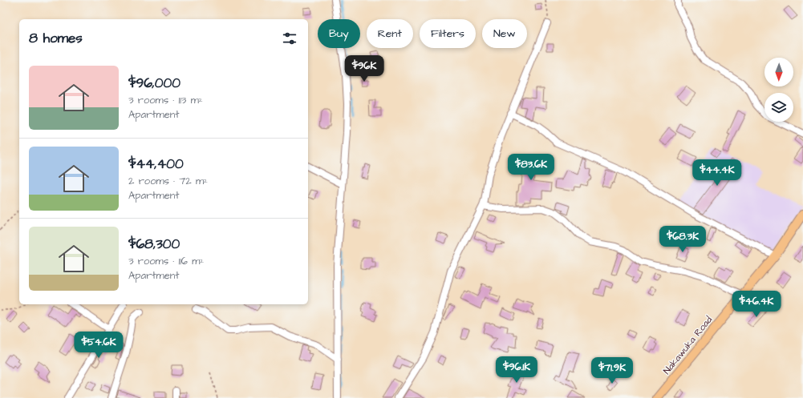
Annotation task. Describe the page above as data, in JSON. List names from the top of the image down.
{
  "streets": {
    "main road": ["Nakawuka Road"]
  },
  "north": "bottom",
  "page": {
    "chip": [
      "Buy",
      "Rent",
      "Filters",
      "New"
    ],
    "heading": "8 homes",
    "price": [
      "$96K",
      "$83.6K",
      "$44.4K",
      "$68.3K",
      "$46.4K",
      "$54.6K",
      "$96.1K",
      "$71.9K"
    ],
    "list": [
      {
        "name": "$96,000",
        "note": "3 rooms · 113 m² · Apartment"
      },
      {
        "name": "$44,400",
        "note": "2 rooms · 72 m² · Apartment"
      },
      {
        "name": "$68,300",
        "note": "3 rooms · 116 m² · Apartment"
      }
    ]
  }
}
